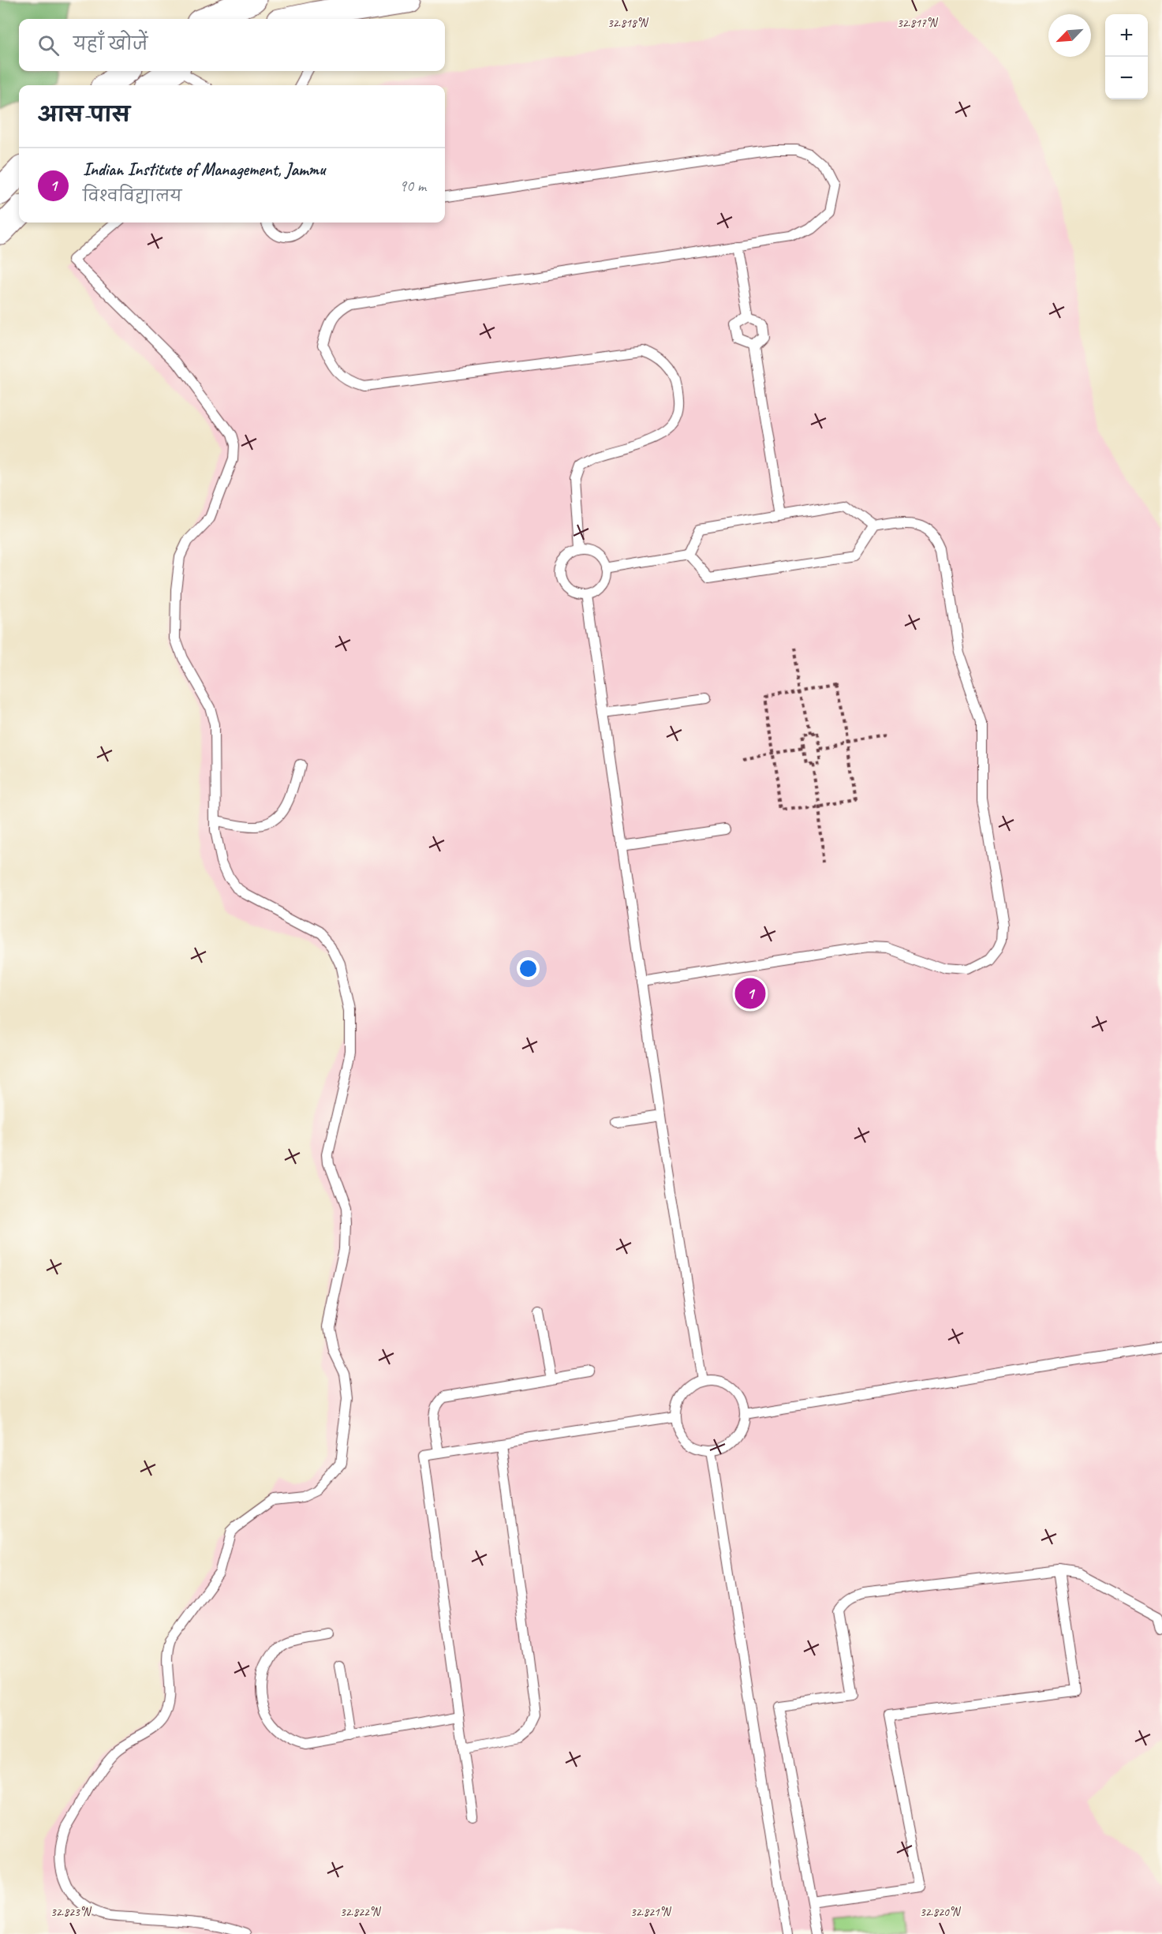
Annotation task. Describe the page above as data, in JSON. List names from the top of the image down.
{
  "north": "bottom left",
  "page": {
    "map_buttons": ["+", "−"],
    "search": "यहाँ खोजें",
    "heading": "आस-पास",
    "list": [
      {
        "mark": "1",
        "name": "Indian Institute of Management, Jammu",
        "note": "विश्वविद्यालय",
        "value": "90 m"
      }
    ],
    "pins": "1"
  },
  "coordinates": [
    "32.818°N",
    "32.817°N",
    "32.823°N",
    "32.822°N",
    "32.821°N",
    "32.820°N"
  ]
}
